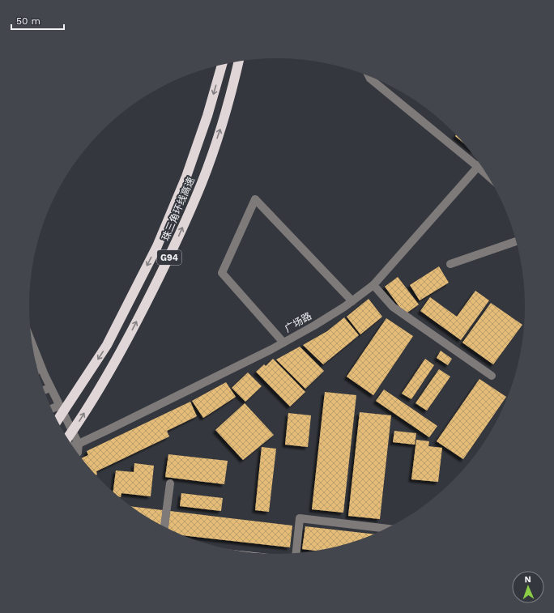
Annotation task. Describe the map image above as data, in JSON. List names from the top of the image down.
{
  "streets": {
    "highway": ["珠三角环线高速", "G94"],
    "street": ["广场路"]
  },
  "scale_bar": "50 m",
  "north": "top"
}
